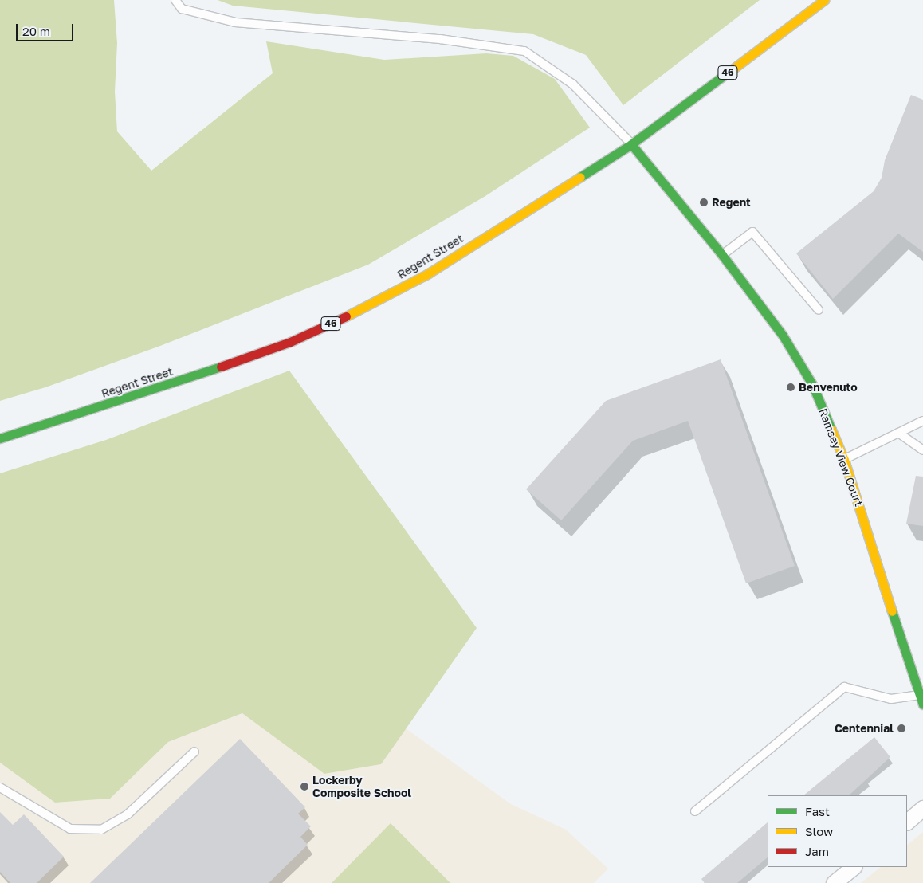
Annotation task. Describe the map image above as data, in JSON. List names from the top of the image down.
{
  "streets": {
    "main road": ["46", "Regent Street", "Ramsey View Court"]
  },
  "crossings": [
    ["Regent Street", "Ramsey View Court"]
  ],
  "places": [
    "Regent",
    "Benvenuto",
    "Centennial",
    "Lockerby Composite School"
  ],
  "legend": ["Fast", "Slow", "Jam"],
  "scale_bar": "20 m"
}
